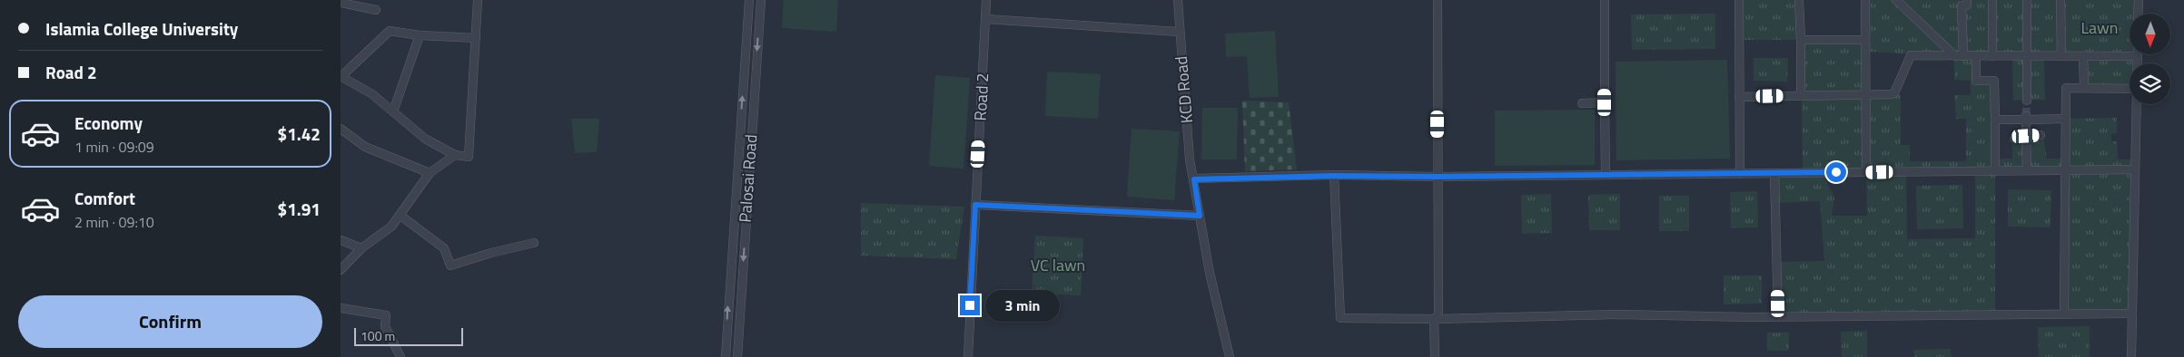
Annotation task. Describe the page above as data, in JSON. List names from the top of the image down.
{
  "streets": {
    "street": ["KCD Road", "Road 2", "Palosai Road"]
  },
  "parks": ["Lawn", "VC lawn"],
  "scale_bar": "100 m",
  "north": "bottom",
  "page": {
    "banner": ["Islamia College University", "Road 2"],
    "list": [
      {
        "name": "Economy",
        "note": "1 min · 09:09",
        "value": "$1.42"
      },
      {
        "name": "Comfort",
        "note": "2 min · 09:10",
        "value": "$1.91"
      }
    ],
    "buttons": "Confirm",
    "bubble": "3 min",
    "scale": "100 m"
  }
}
